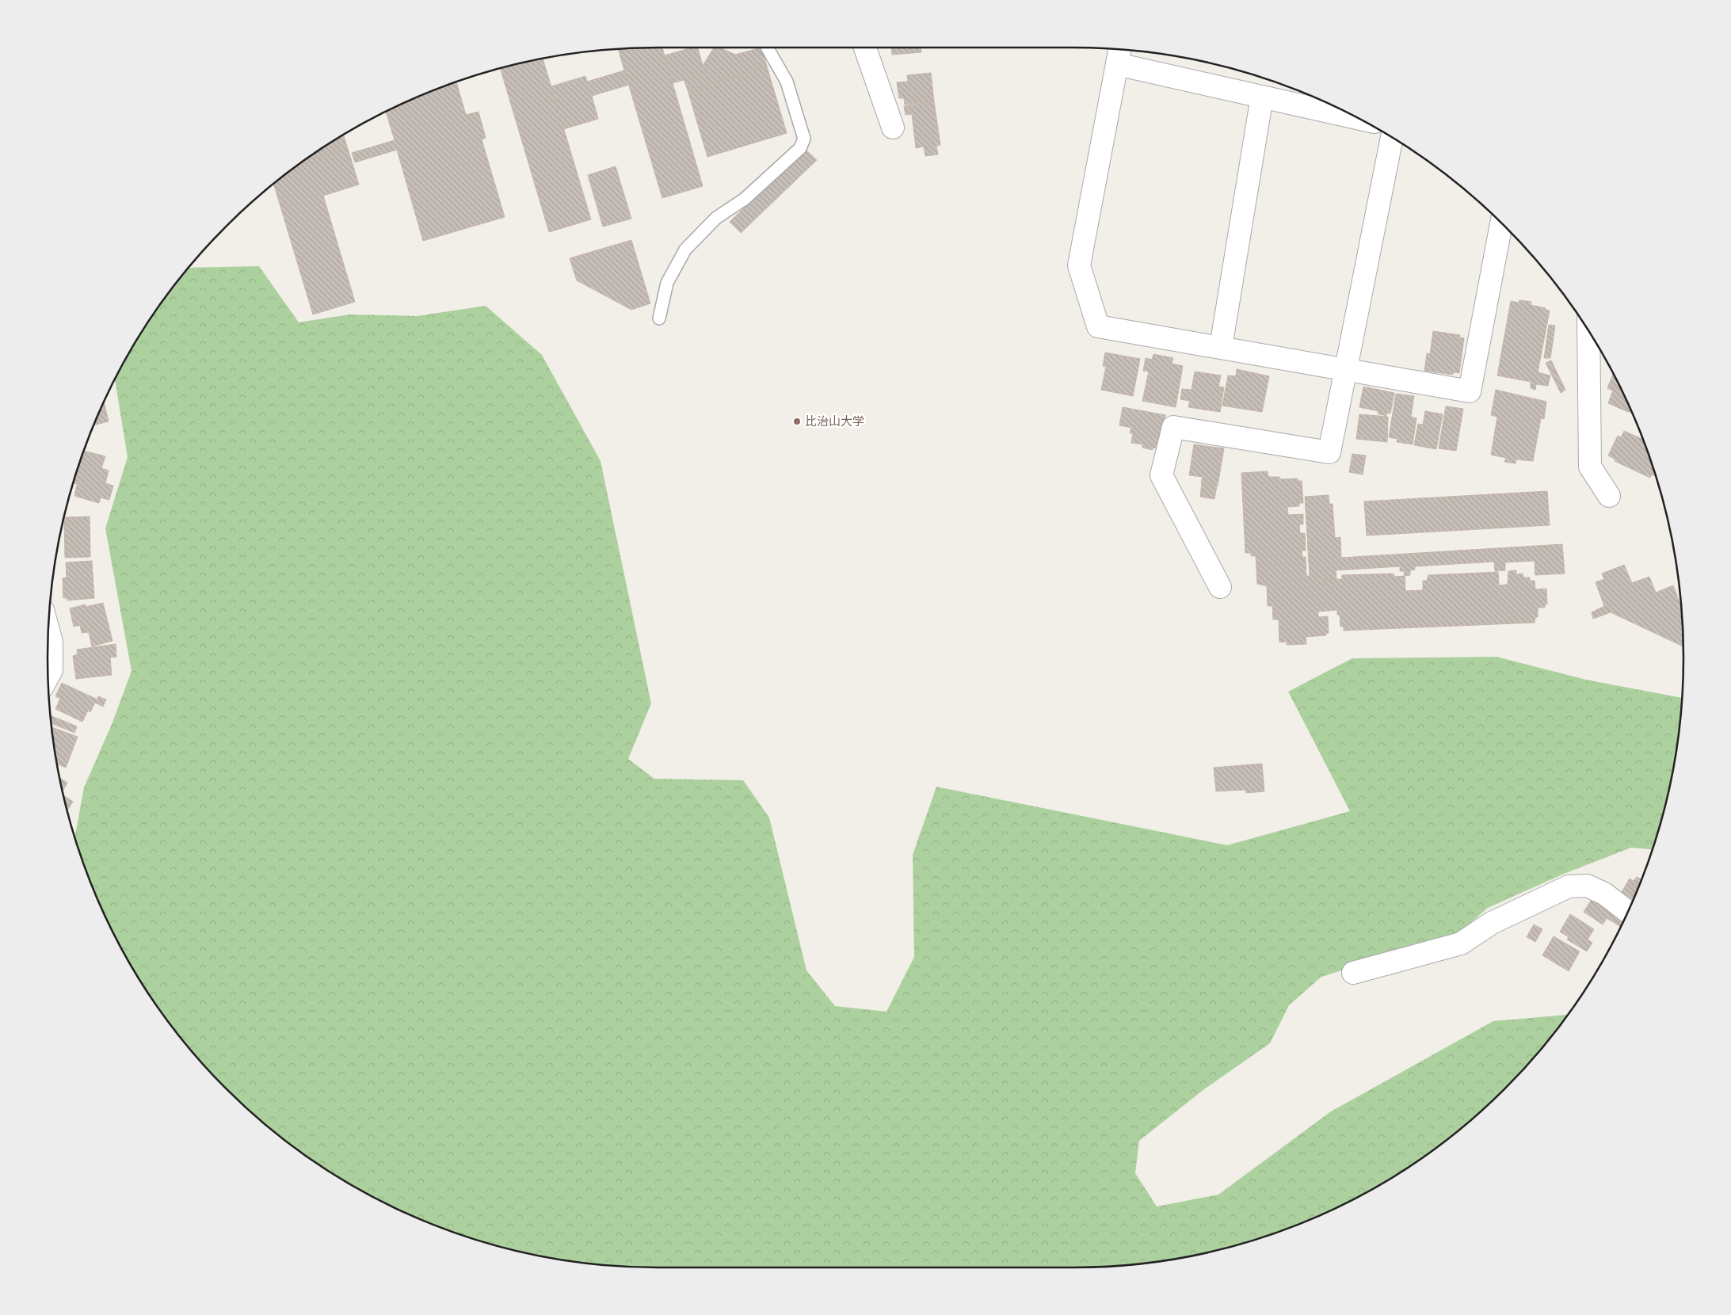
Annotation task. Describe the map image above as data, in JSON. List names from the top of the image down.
{
  "places": ["比治山大学"]
}
